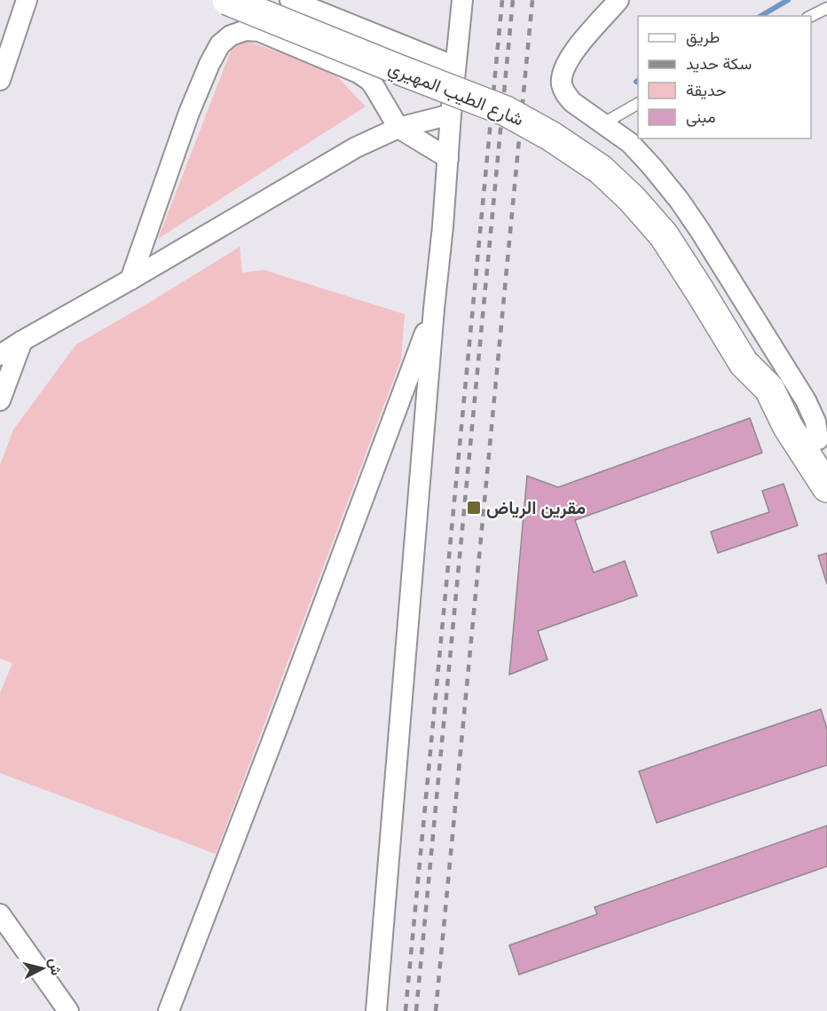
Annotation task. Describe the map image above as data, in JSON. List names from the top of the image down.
{
  "streets": {
    "street": ["شارع الطيب المهيري"]
  },
  "places": {
    "transit": ["مقرين الرياض"]
  },
  "legend": [
    "طريق",
    "سكة حديد",
    "حديقة",
    "مبنى"
  ],
  "north": "right"
}
